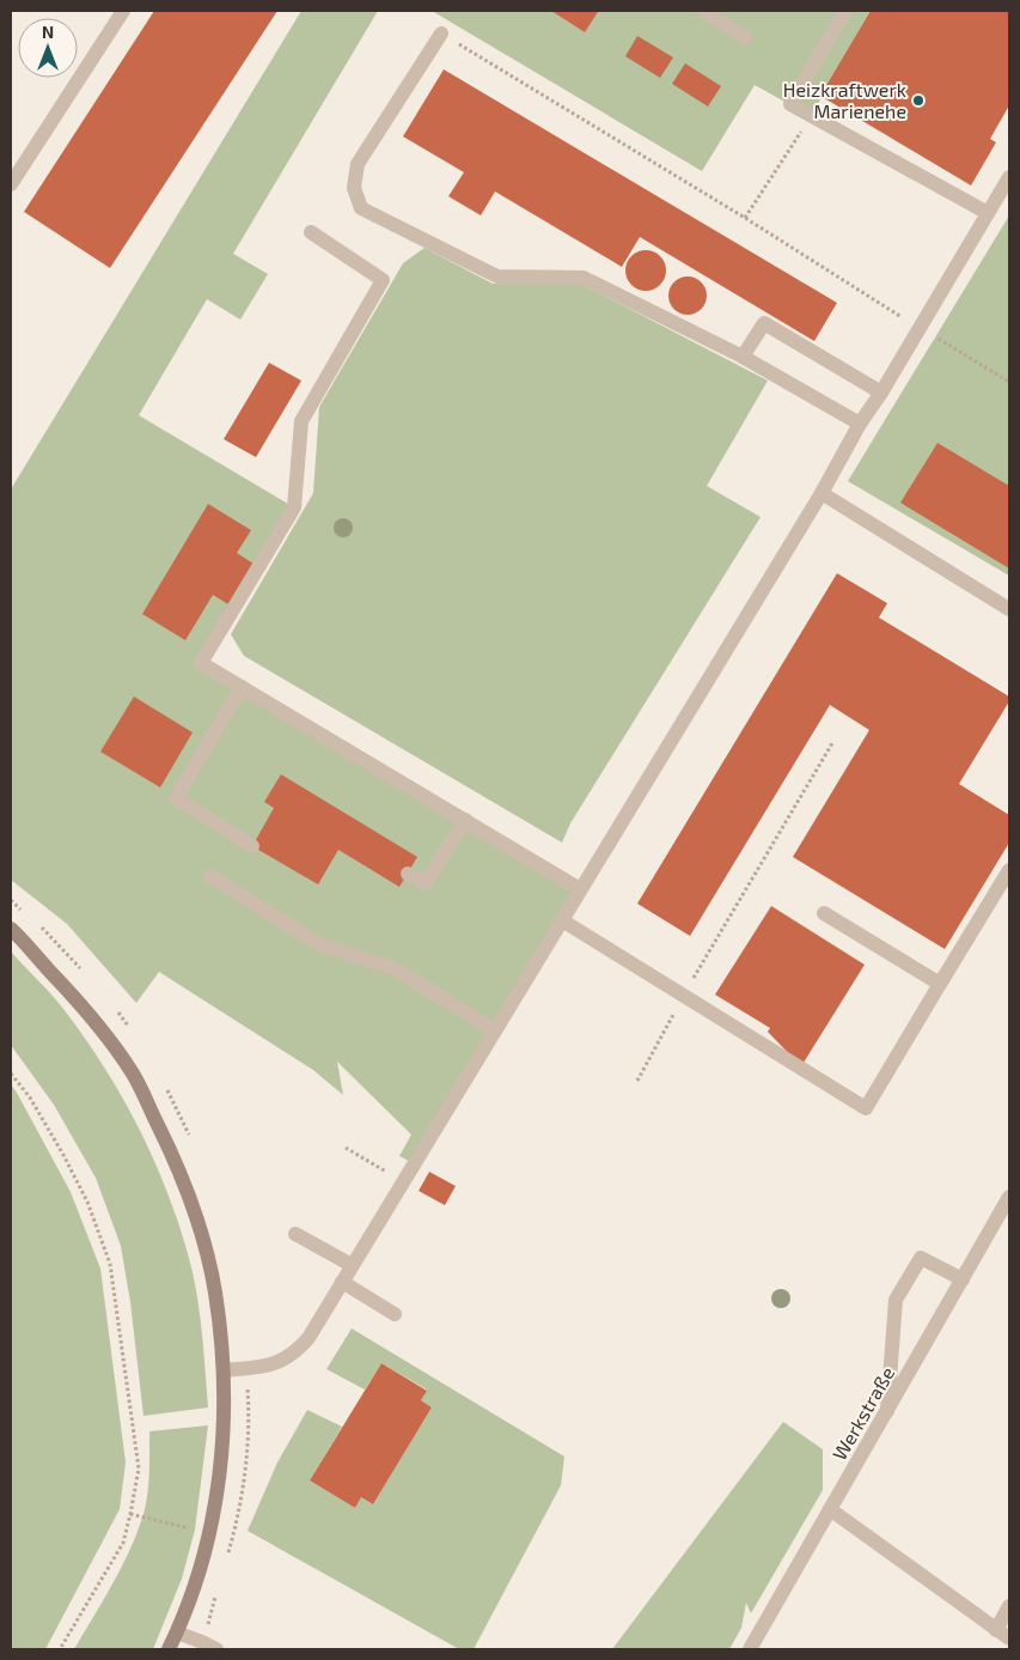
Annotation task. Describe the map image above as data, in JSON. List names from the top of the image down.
{
  "streets": {
    "street": ["Werkstraße"]
  },
  "places": ["Heizkraftwerk Marienehe"],
  "north": "top"
}
